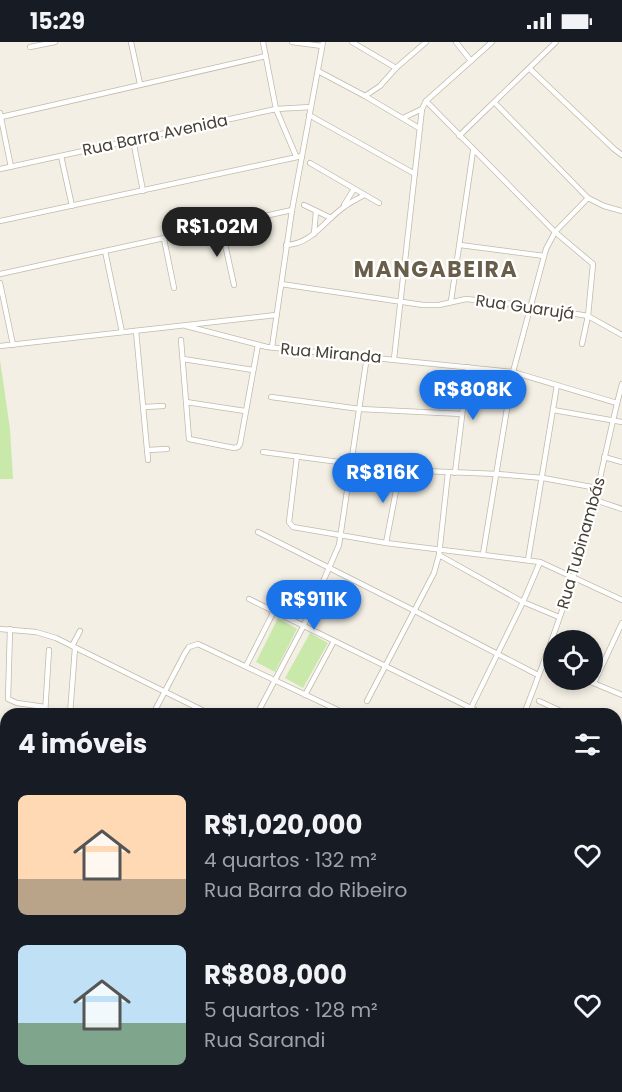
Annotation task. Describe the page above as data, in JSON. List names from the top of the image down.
{
  "streets": {
    "street": [
      "Rua Barra Avenida",
      "Rua Guarujá",
      "Rua Miranda",
      "Rua Tubinambás"
    ]
  },
  "crossings": [
    ["Rua Miranda", "Rua Tubinambás"]
  ],
  "districts": ["MANGABEIRA"],
  "page": {
    "status": "15:29",
    "price": [
      "R$1.02M",
      "R$808K",
      "R$816K",
      "R$911K"
    ],
    "heading": "4 imóveis",
    "list": [
      {
        "name": "R$1,020,000",
        "note": "4 quartos · 132 m² · Rua Barra do Ribeiro"
      },
      {
        "name": "R$808,000",
        "note": "5 quartos · 128 m² · Rua Sarandi"
      }
    ]
  }
}
